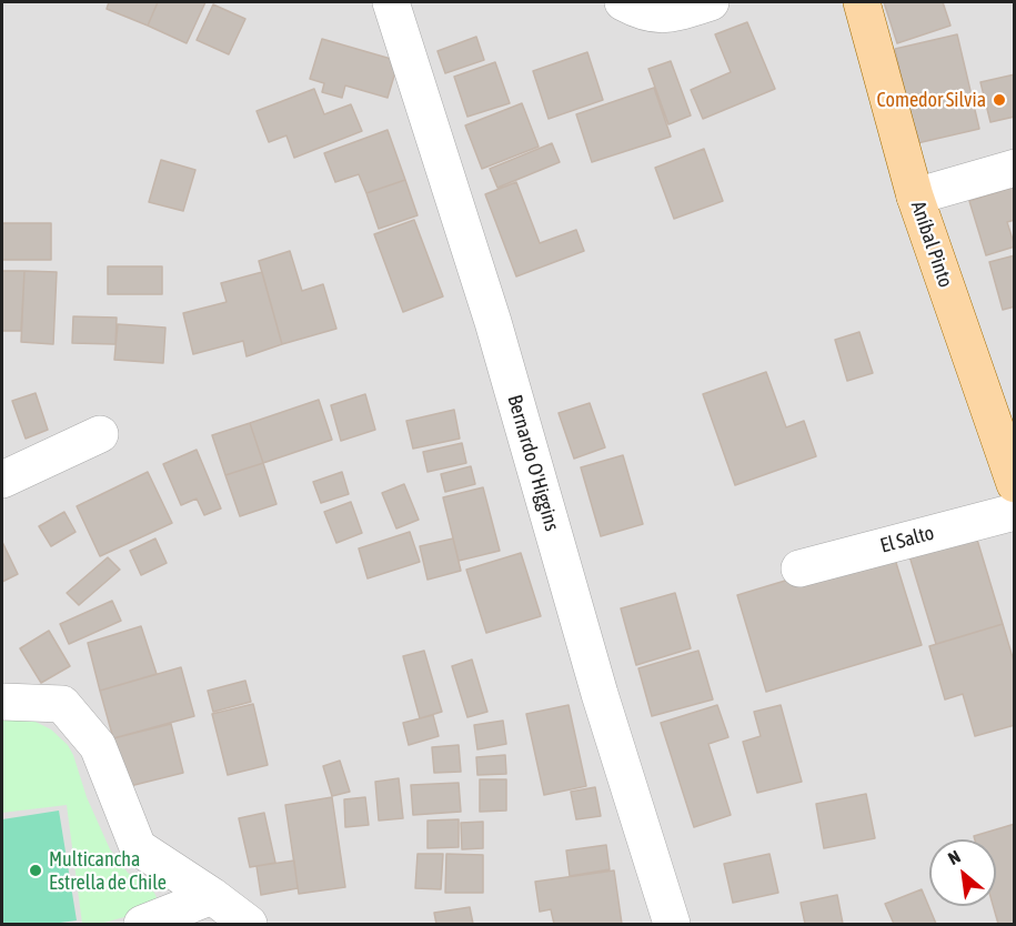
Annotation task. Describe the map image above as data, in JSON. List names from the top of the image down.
{
  "streets": {
    "main road": ["Aníbal Pinto"],
    "street": ["Bernardo O'Higgins", "El Salto"]
  },
  "places": ["Comedor Silvia", "Multicancha Estrella de Chile"],
  "north": "top left"
}
